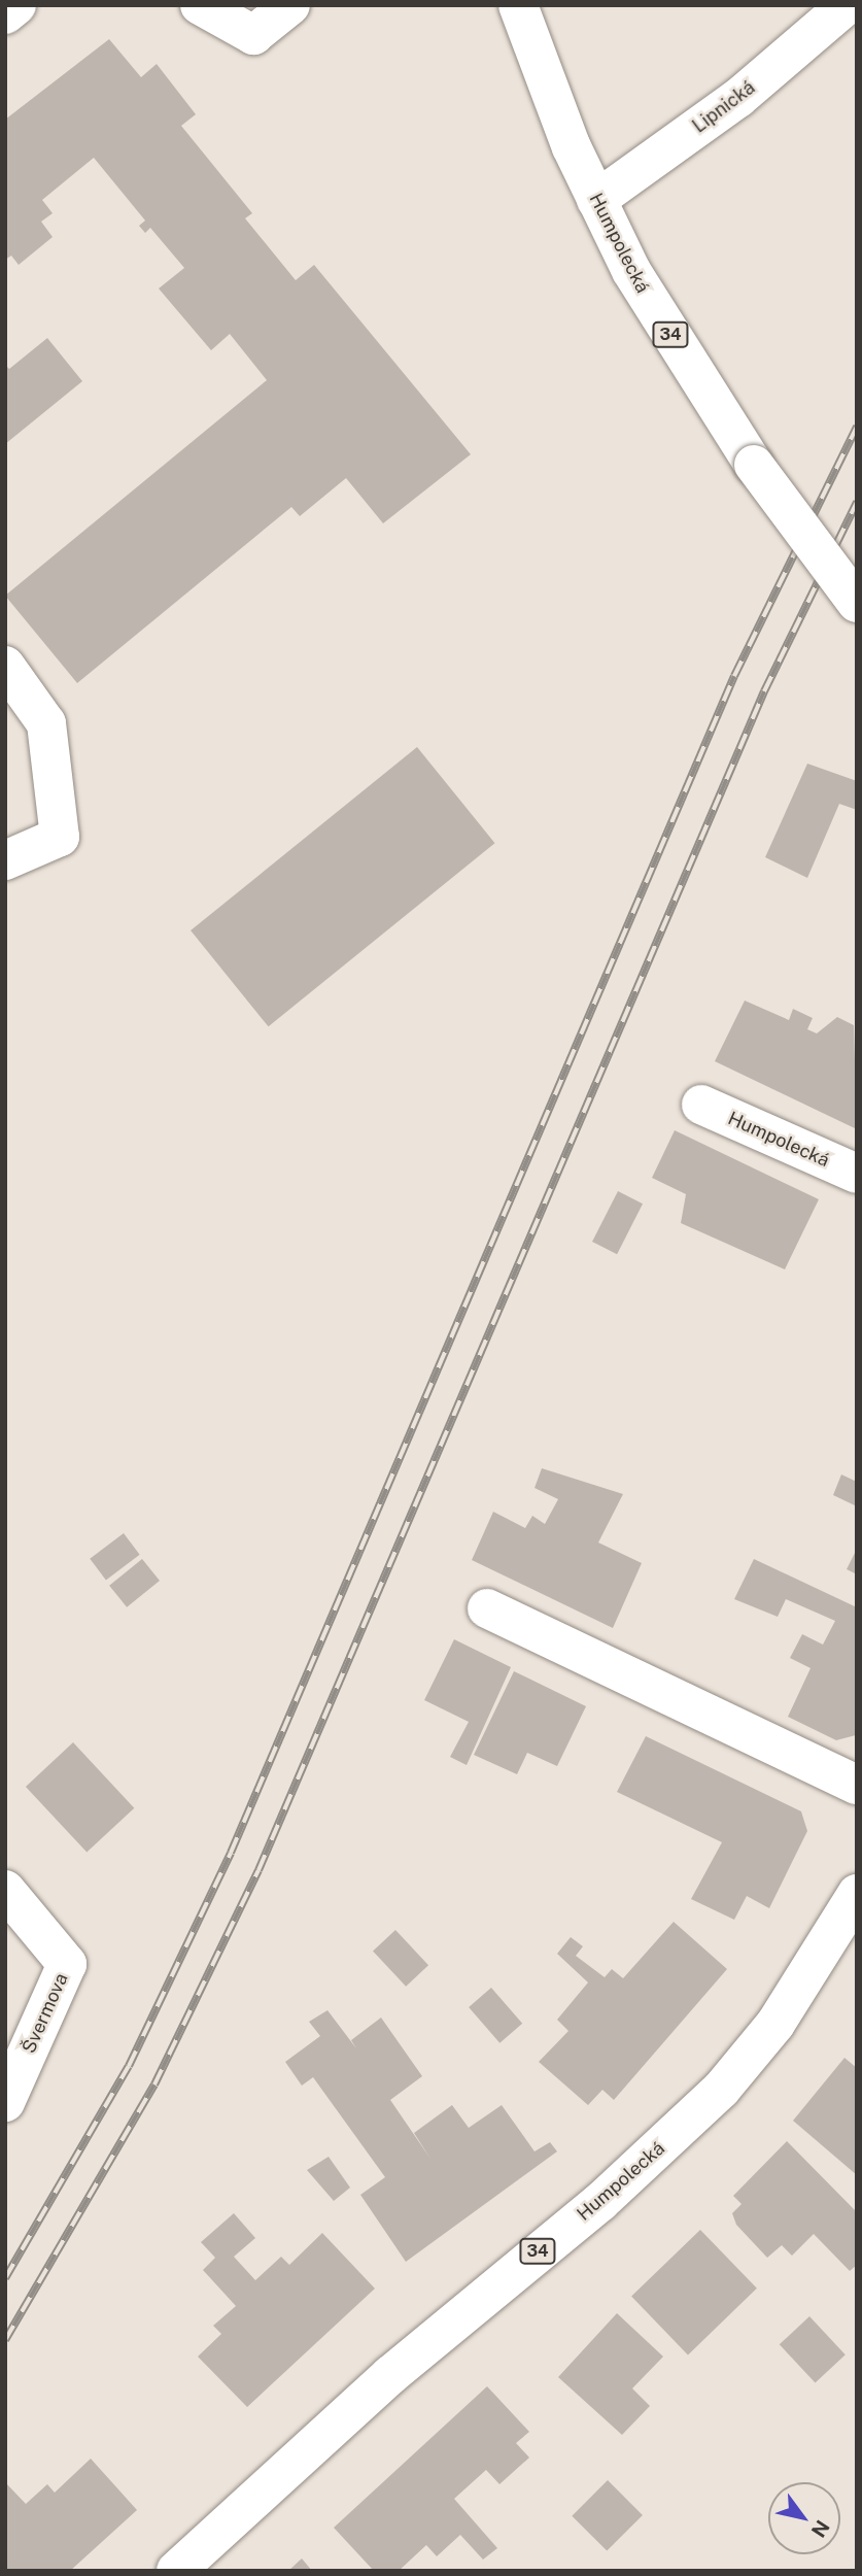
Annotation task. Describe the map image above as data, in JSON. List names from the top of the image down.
{
  "streets": {
    "main road": [
      "Lipnická",
      "Humpolecká",
      "34",
      "Švermova"
    ]
  },
  "crossings": [
    ["Lipnická", "Humpolecká"]
  ],
  "north": "bottom right"
}
